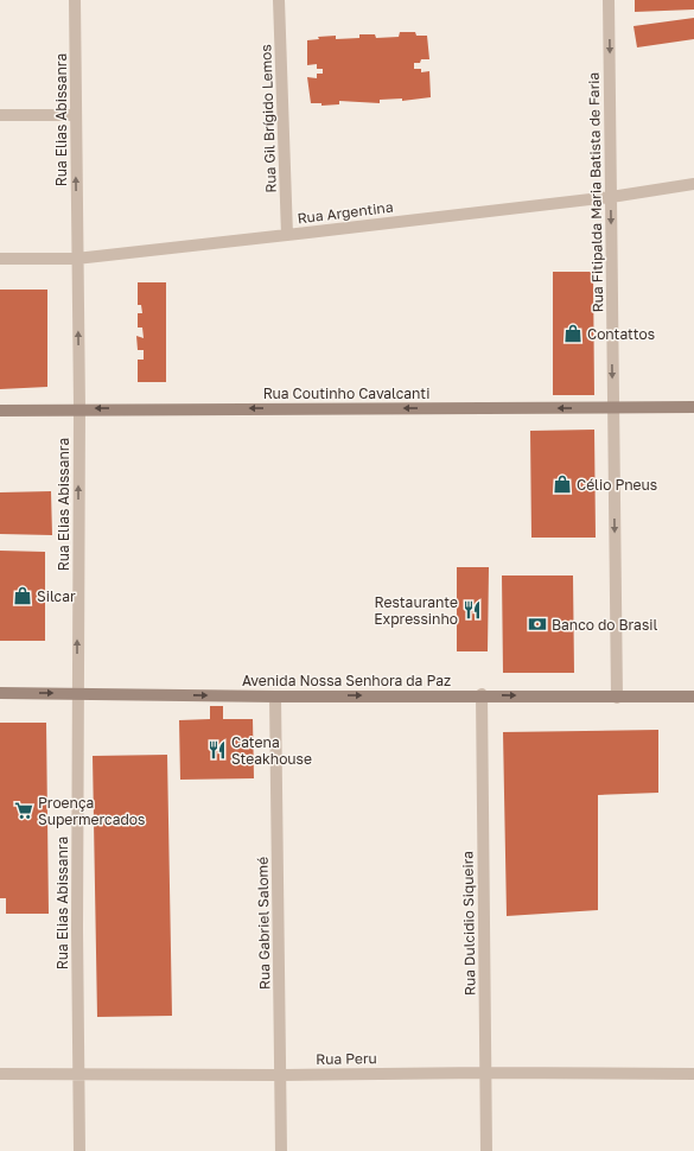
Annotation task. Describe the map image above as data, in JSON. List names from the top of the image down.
{
  "streets": {
    "main road": ["Rua Coutinho Cavalcanti", "Avenida Nossa Senhora da Paz"],
    "street": [
      "Rua Gil Brígido Lemos",
      "Rua Elias Abissanra",
      "Rua Fitipalda Maria Batista de Faria",
      "Rua Argentina",
      "Rua Gabriel Salomé",
      "Rua Dulcidio Siqueira",
      "Rua Peru"
    ]
  },
  "crossings": [
    ["Rua Gil Brígido Lemos", "Rua Argentina"],
    ["Rua Elias Abissanra", "Rua Argentina"],
    ["Rua Elias Abissanra", "Rua Coutinho Cavalcanti"],
    ["Rua Elias Abissanra", "Avenida Nossa Senhora da Paz"],
    ["Rua Elias Abissanra", "Rua Peru"],
    ["Rua Fitipalda Maria Batista de Faria", "Rua Argentina"],
    ["Rua Fitipalda Maria Batista de Faria", "Rua Coutinho Cavalcanti"],
    ["Rua Fitipalda Maria Batista de Faria", "Avenida Nossa Senhora da Paz"],
    ["Avenida Nossa Senhora da Paz", "Rua Gabriel Salomé"],
    ["Avenida Nossa Senhora da Paz", "Rua Dulcidio Siqueira"],
    ["Rua Gabriel Salomé", "Rua Peru"],
    ["Rua Dulcidio Siqueira", "Rua Peru"]
  ],
  "one_way": [
    "Rua Elias Abissanra",
    "Rua Fitipalda Maria Batista de Faria",
    "Rua Coutinho Cavalcanti",
    "Avenida Nossa Senhora da Paz"
  ],
  "places": {
    "shop": ["Contattos", "Célio Pneus", "Silcar"],
    "restaurant": ["Restaurante Expressinho", "Catena Steakhouse"],
    "bank": ["Banco do Brasil"],
    "supermarket": ["Proença Supermercados"]
  }
}
